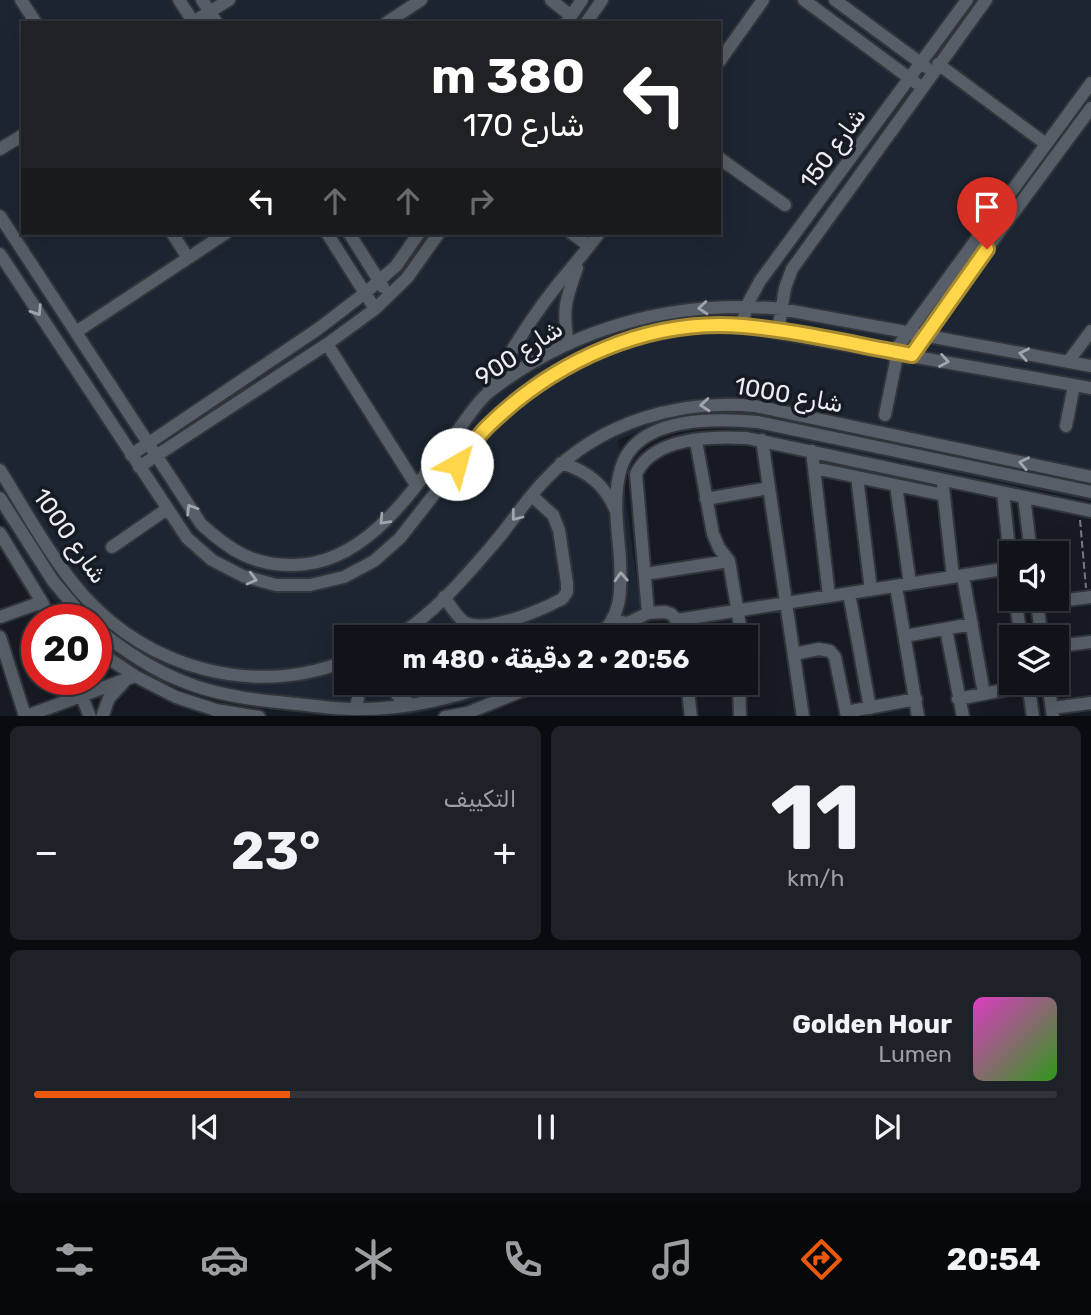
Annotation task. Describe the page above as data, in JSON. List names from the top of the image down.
{
  "streets": {
    "street": ["شارع 150", "شارع 900", "شارع 1000"]
  },
  "crossings": [
    ["شارع 150", "شارع 900"]
  ],
  "page": {
    "turn": ["380 m", "شارع 170"],
    "limit": "20",
    "trip": "20:56 · 2 دقيقة · 480 m",
    "tile": [
      ["11", "km/h"],
      "التكييف"
    ],
    "heat": ["−", "23°", "+"],
    "song": ["Golden Hour", "Lumen"],
    "tabs": "20:54"
  }
}
